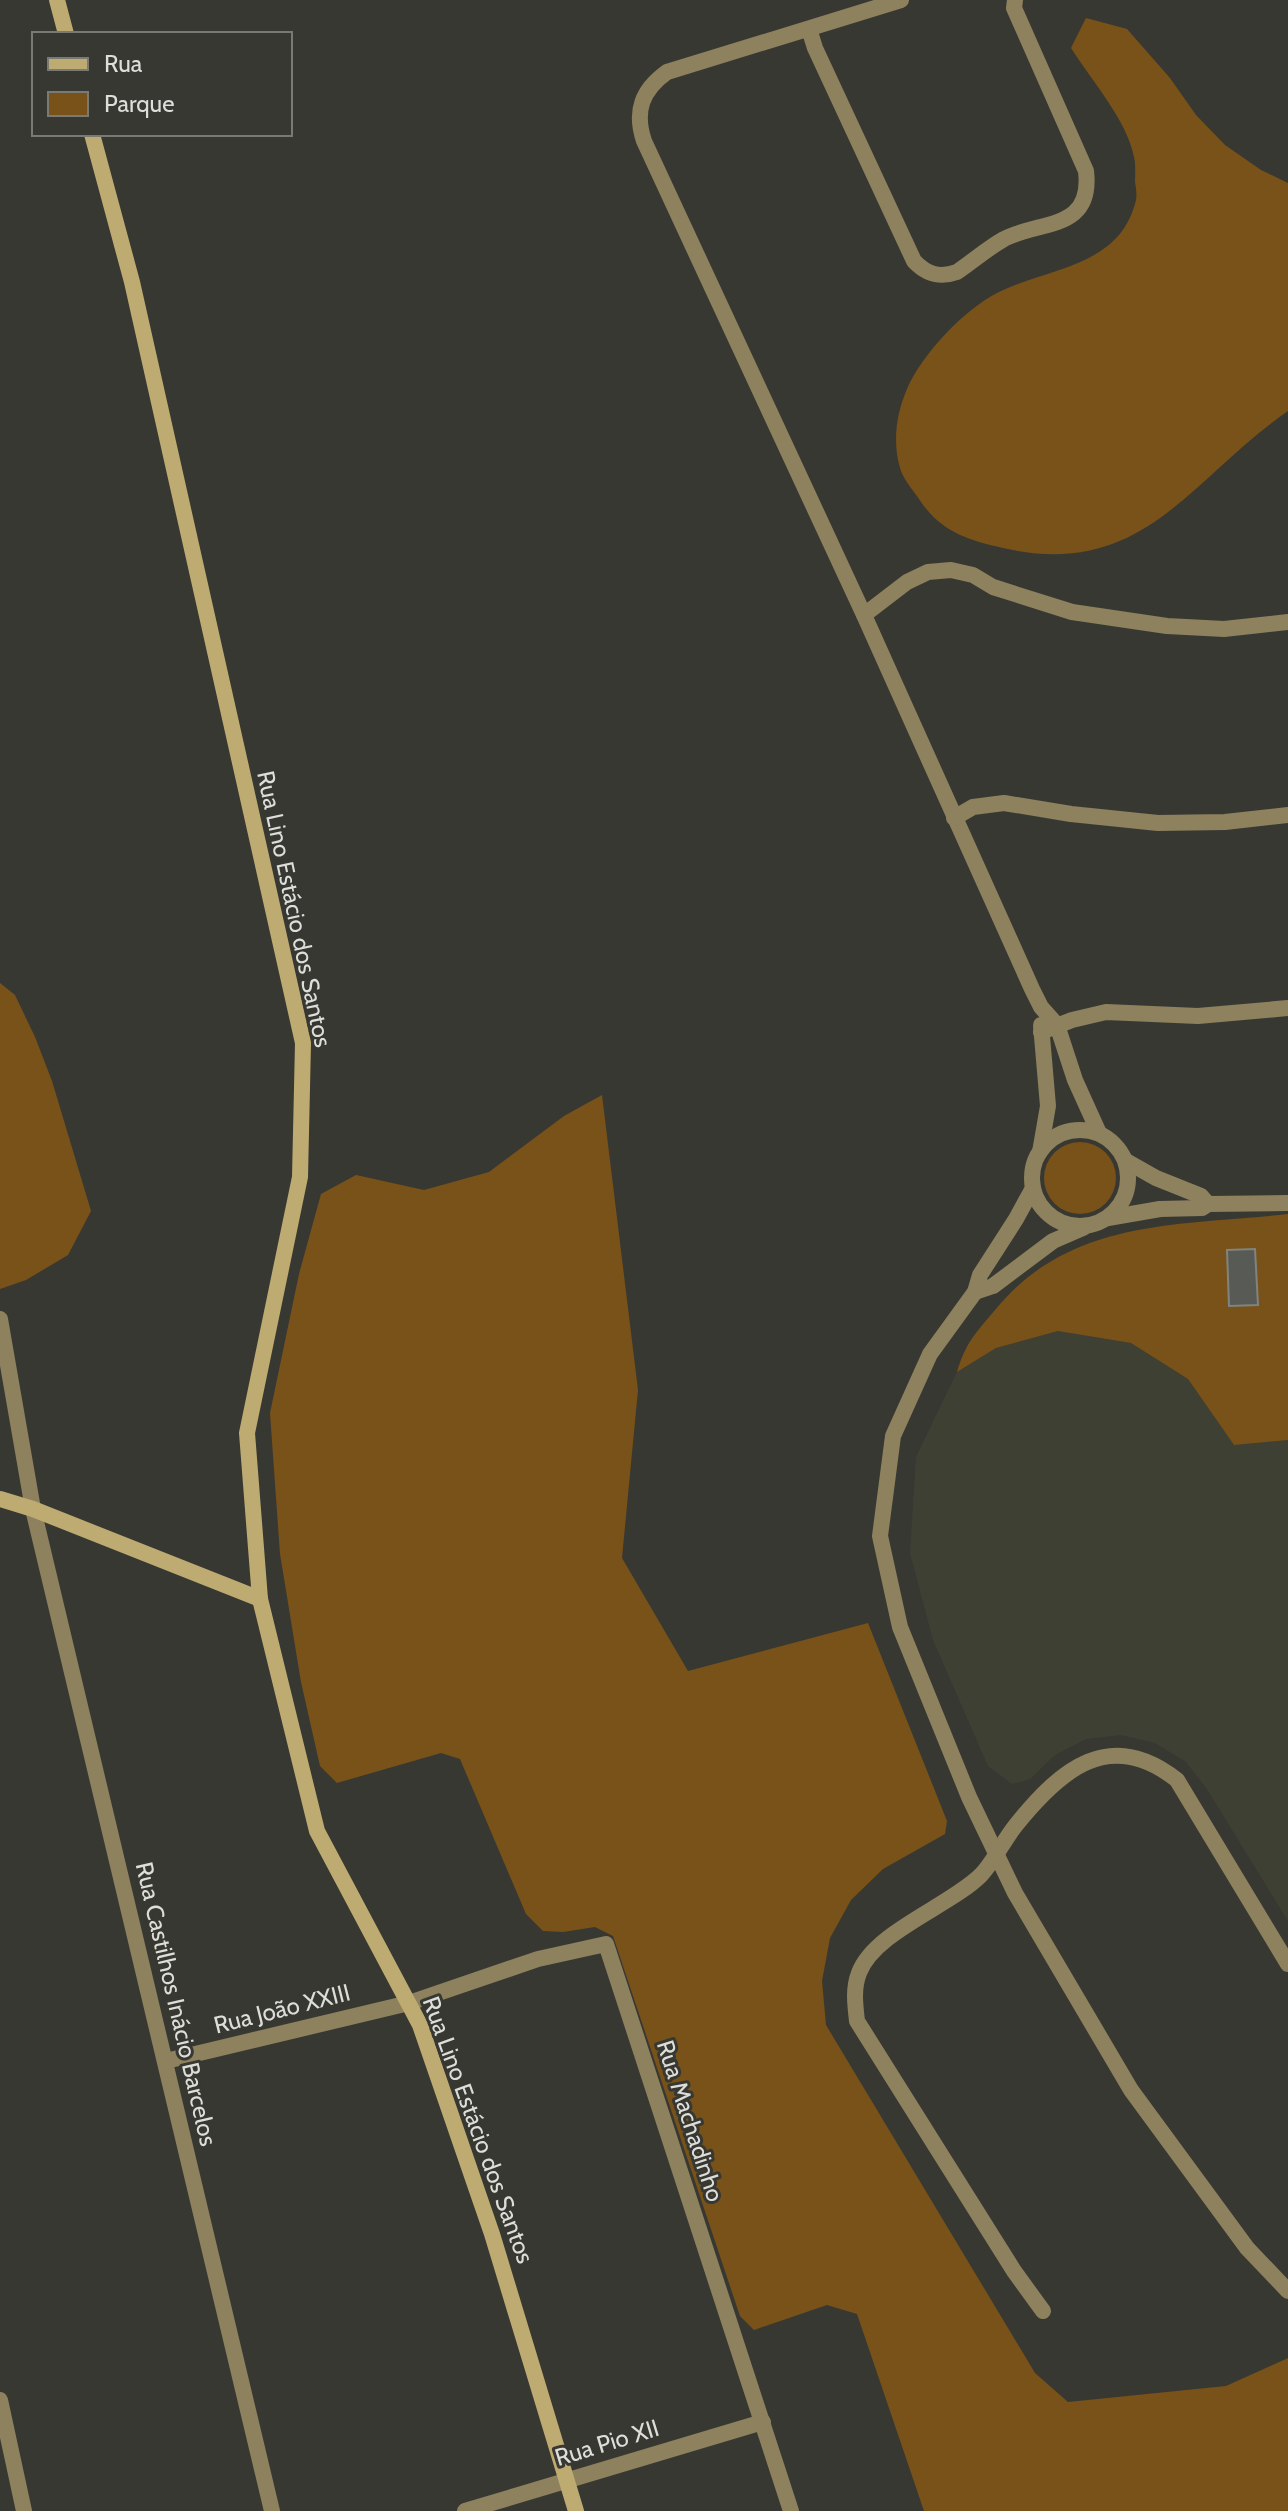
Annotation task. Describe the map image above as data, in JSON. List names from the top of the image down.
{
  "streets": {
    "main road": ["Rua Lino Estácio dos Santos"],
    "street": [
      "Rua Castilhos Inácio Barcelos",
      "Rua João XXIII",
      "Rua Machadinho",
      "Rua Pio XII"
    ]
  },
  "crossings": [
    ["Rua Lino Estácio dos Santos", "Rua João XXIII"],
    ["Rua Lino Estácio dos Santos", "Rua Machadinho"],
    ["Rua Lino Estácio dos Santos", "Rua Pio XII"],
    ["Rua Castilhos Inácio Barcelos", "Rua João XXIII"],
    ["Rua João XXIII", "Rua Machadinho"],
    ["Rua Machadinho", "Rua Pio XII"]
  ],
  "legend": ["Rua", "Parque"]
}
